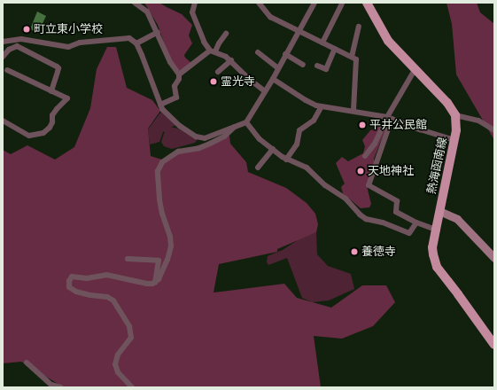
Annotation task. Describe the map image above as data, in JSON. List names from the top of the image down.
{
  "streets": {
    "main road": ["熱海函南線"]
  },
  "places": [
    "町立東小学校",
    "霊光寺",
    "平井公民館",
    "天地神社",
    "養徳寺"
  ]
}
